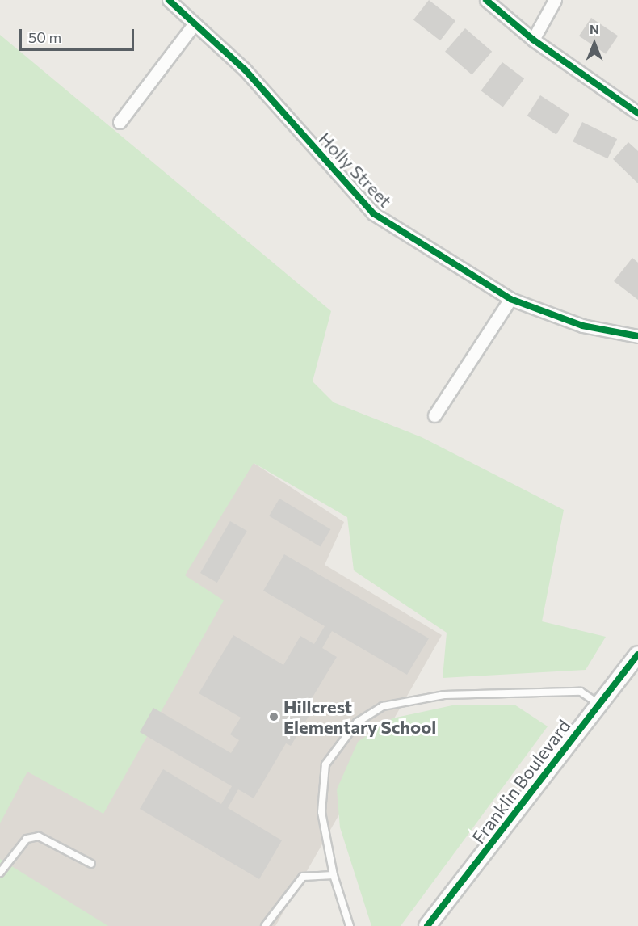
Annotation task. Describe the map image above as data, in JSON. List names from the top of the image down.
{
  "streets": {
    "street": ["Holly Street", "Franklin Boulevard"]
  },
  "places": ["Hillcrest Elementary School"],
  "scale_bar": "50 m",
  "north": "top"
}
